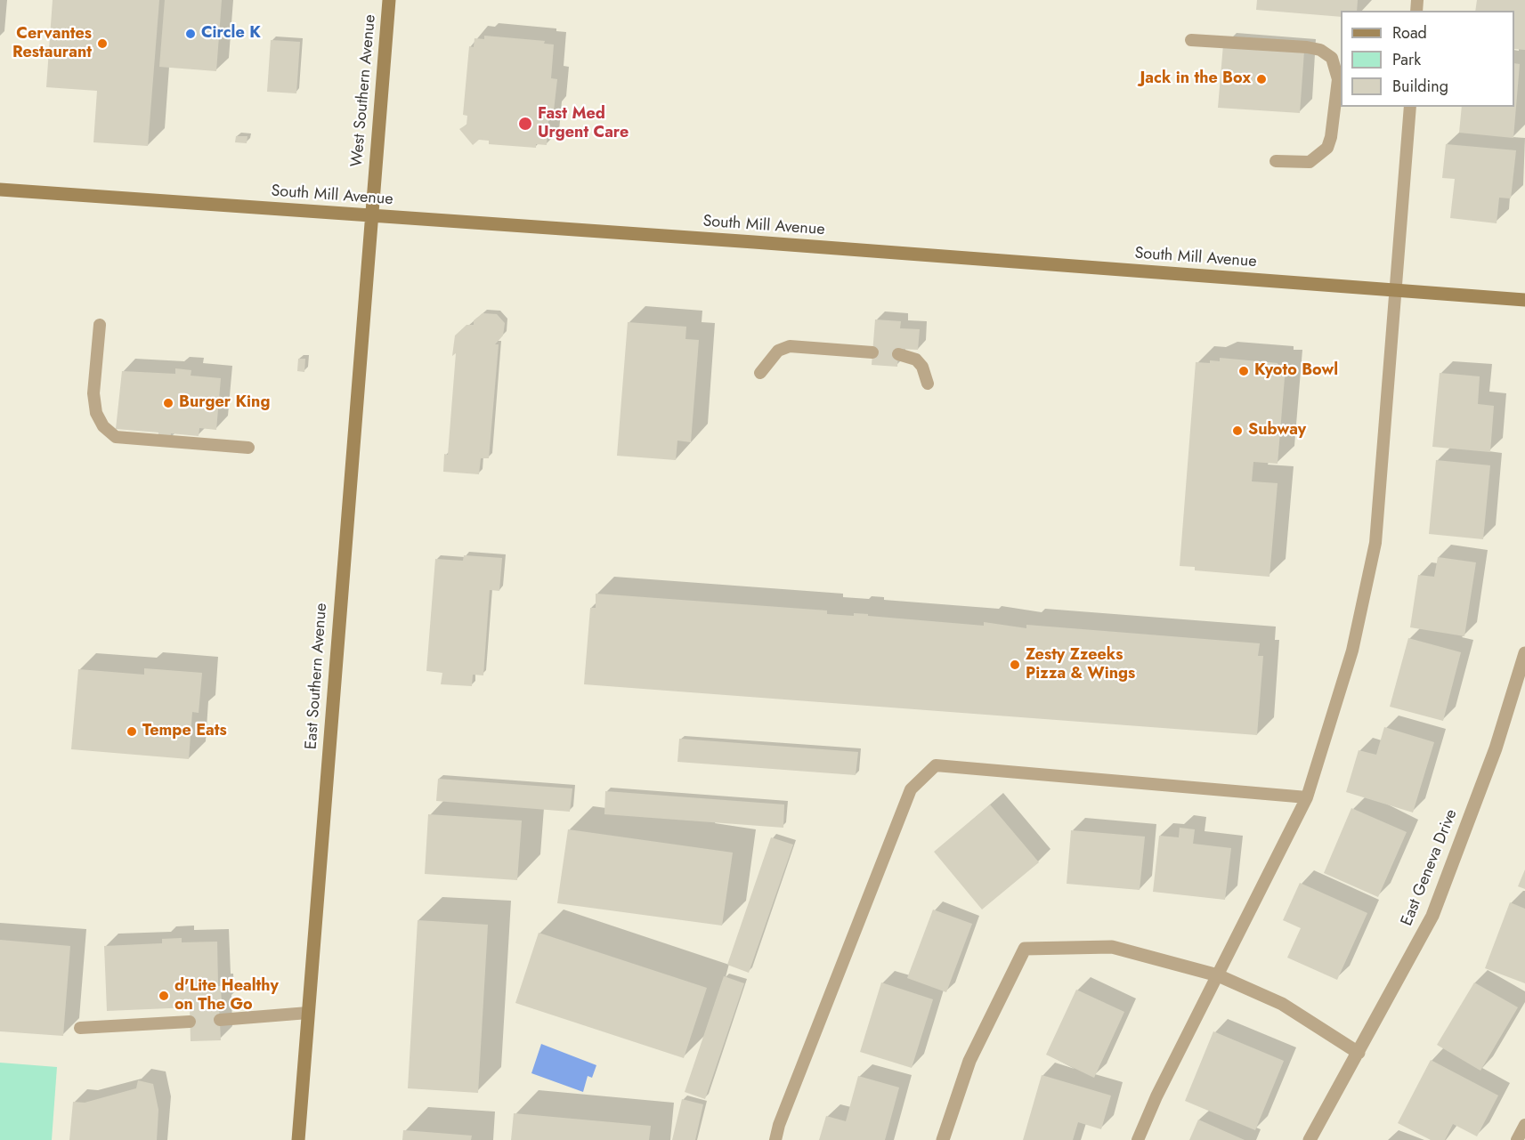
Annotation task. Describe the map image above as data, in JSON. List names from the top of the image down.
{
  "streets": {
    "main road": ["West Southern Avenue", "South Mill Avenue", "East Southern Avenue"],
    "street": ["East Geneva Drive"]
  },
  "crossings": [
    ["West Southern Avenue", "South Mill Avenue"],
    ["West Southern Avenue", "East Southern Avenue"],
    ["South Mill Avenue", "East Southern Avenue"]
  ],
  "places": [
    "Circle K",
    "Cervantes Restaurant",
    "Jack in the Box",
    "Fast Med Urgent Care",
    "Kyoto Bowl",
    "Burger King",
    "Subway",
    "Zesty Zzeeks Pizza & Wings",
    "Tempe Eats",
    "d'Lite Healthy on The Go"
  ],
  "legend": ["Road", "Park", "Building"]
}
